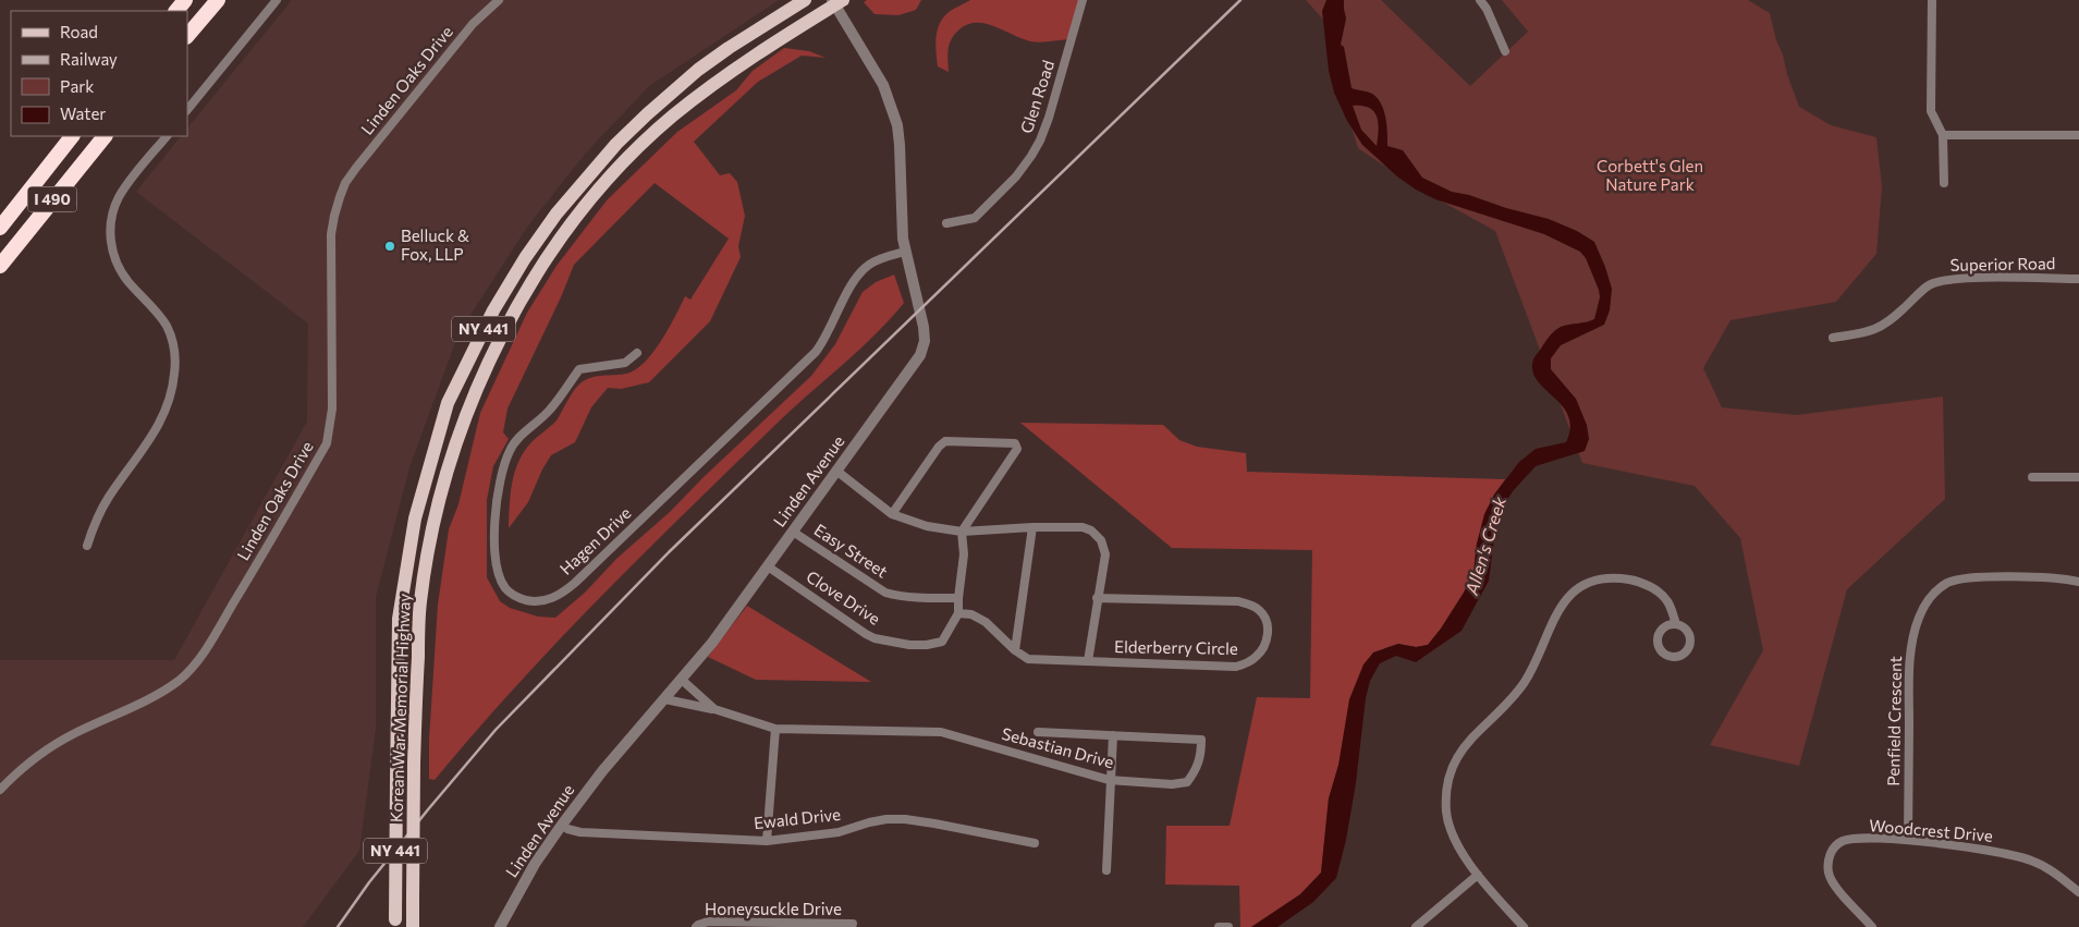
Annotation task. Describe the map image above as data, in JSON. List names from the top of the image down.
{
  "streets": {
    "highway": ["I 490"],
    "main road": ["NY 441", "Korean War Memorial Highway"],
    "street": [
      "Linden Oaks Drive",
      "Glen Road",
      "Superior Road",
      "Linden Avenue",
      "Hagen Drive",
      "Easy Street",
      "Clove Drive",
      "Elderberry Circle",
      "Penfield Crescent",
      "Sebastian Drive",
      "Ewald Drive",
      "Woodcrest Drive",
      "Honeysuckle Drive"
    ]
  },
  "crossings": [
    ["Linden Avenue", "Hagen Drive"],
    ["Linden Avenue", "Easy Street"],
    ["Linden Avenue", "Clove Drive"],
    ["Linden Avenue", "Korean War Memorial Highway"],
    ["Linden Avenue", "Sebastian Drive"],
    ["Linden Avenue", "Ewald Drive"],
    ["Easy Street", "Clove Drive"],
    ["Clove Drive", "Elderberry Circle"],
    ["Penfield Crescent", "Woodcrest Drive"]
  ],
  "water": ["Allen's Creek"],
  "parks": ["Corbett's Glen Nature Park"],
  "places": ["Belluck & Fox, LLP"],
  "legend": [
    "Road",
    "Railway",
    "Park",
    "Water"
  ]
}
